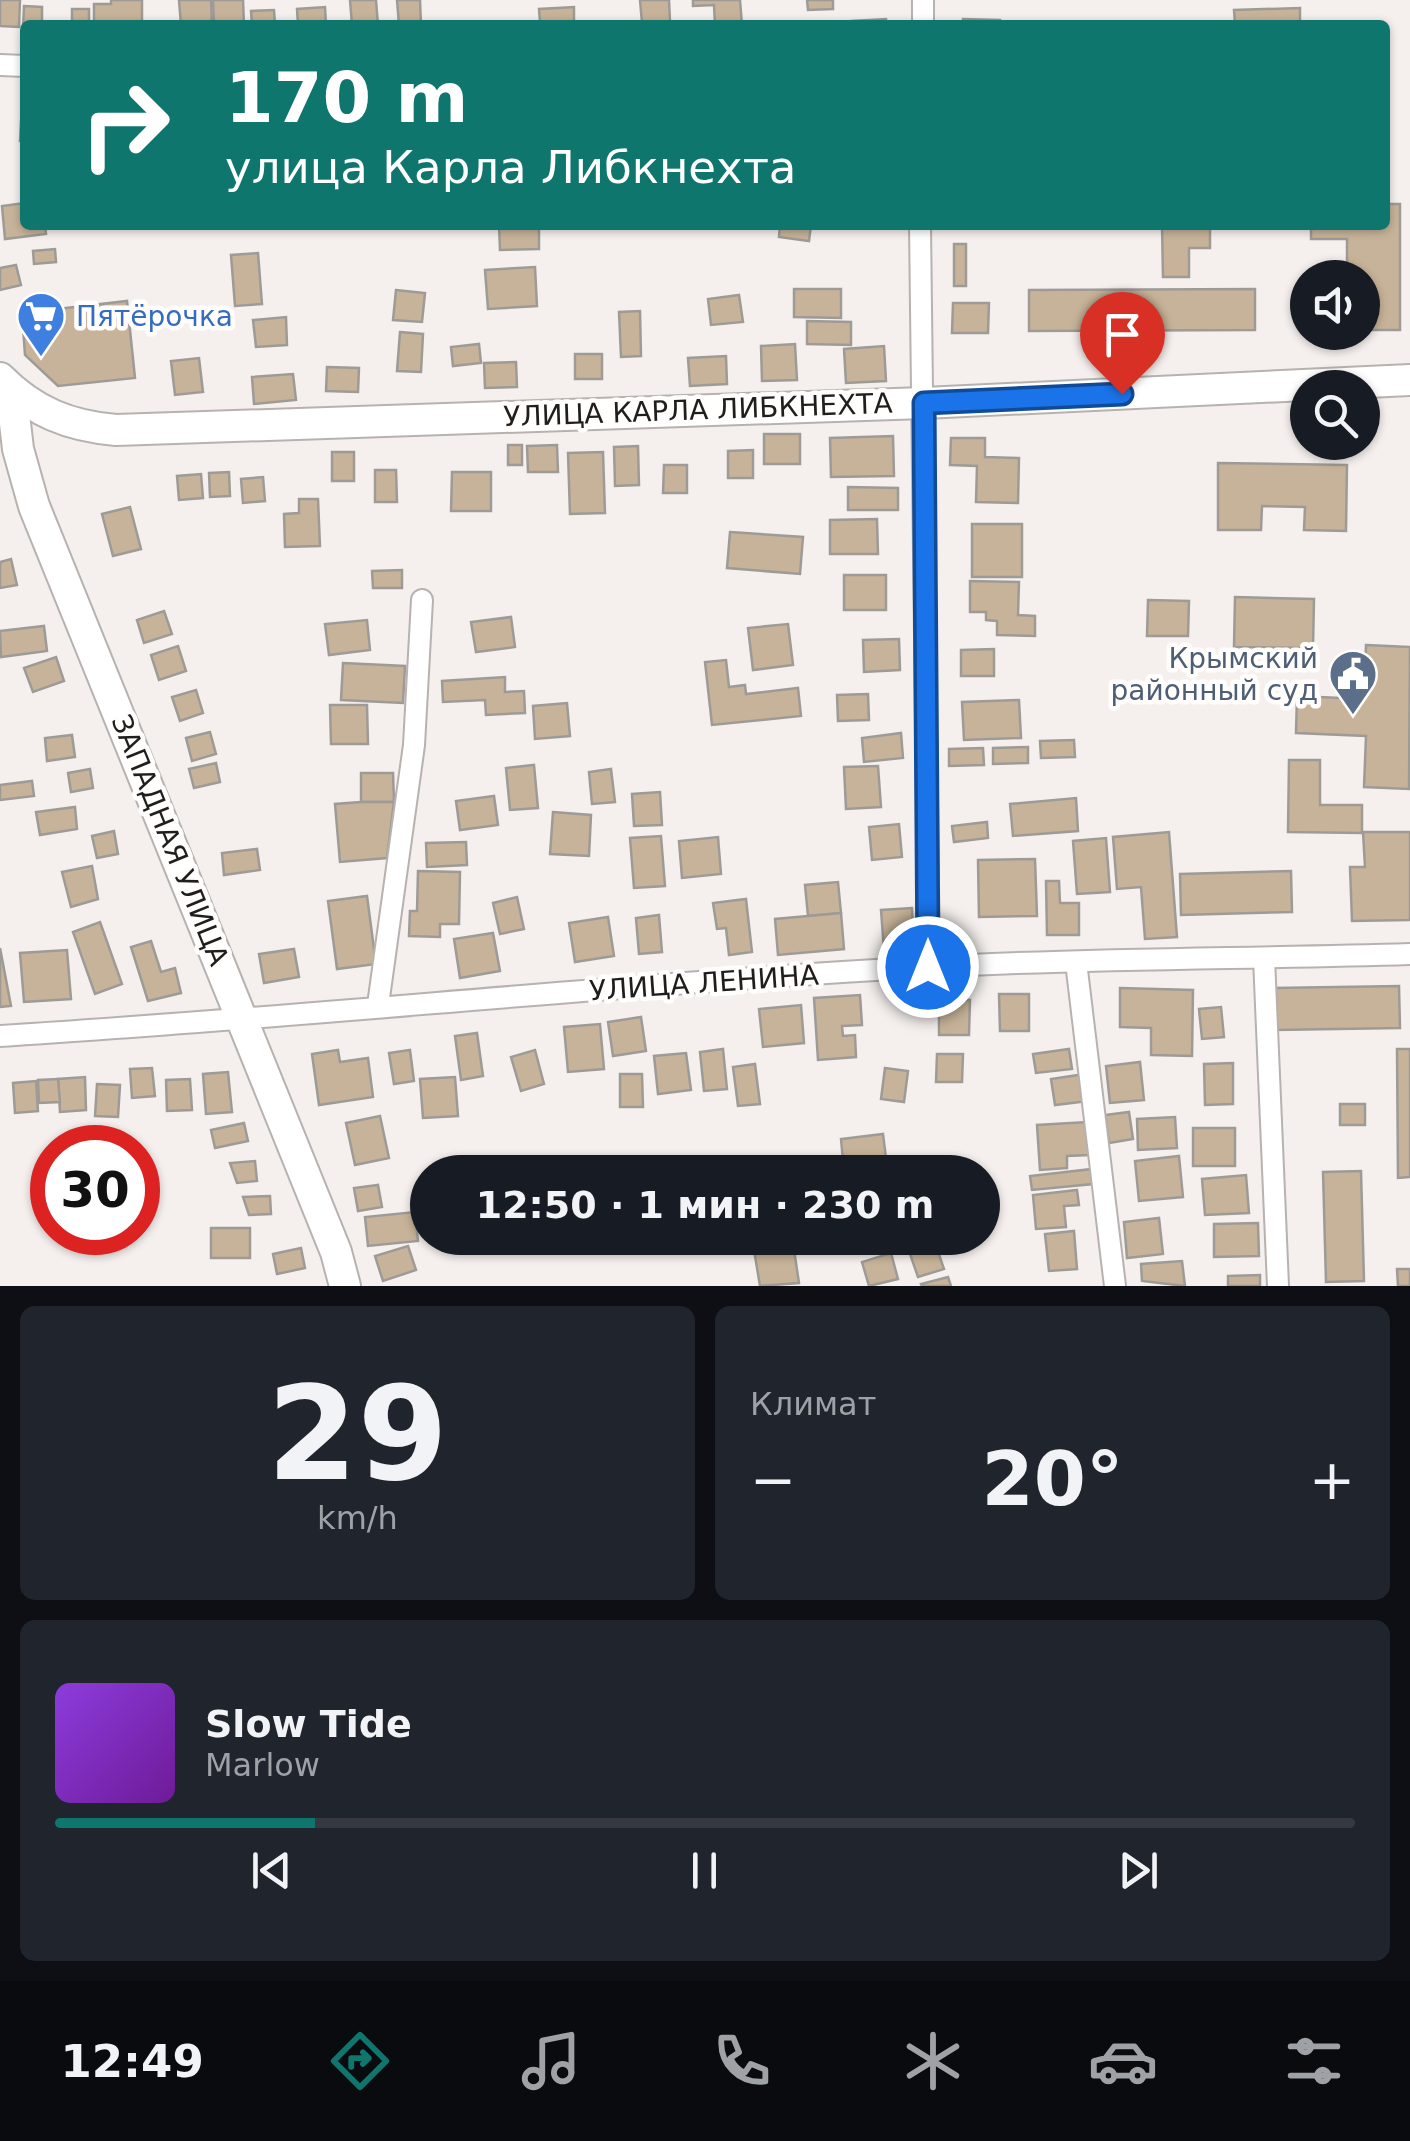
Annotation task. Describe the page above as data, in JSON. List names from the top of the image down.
{
  "streets": {
    "main road": ["УЛИЦА КАРЛА ЛИБКНЕХТА", "ЗАПАДНАЯ УЛИЦА"],
    "street": ["УЛИЦА ЛЕНИНА"]
  },
  "crossings": [
    ["УЛИЦА КАРЛА ЛИБКНЕХТА", "ЗАПАДНАЯ УЛИЦА"],
    ["ЗАПАДНАЯ УЛИЦА", "УЛИЦА ЛЕНИНА"]
  ],
  "places": {
    "supermarket": ["Пятёрочка"],
    "public building": ["Крымский районный суд"]
  },
  "page": {
    "turn": ["170 m", "улица Карла Либкнехта"],
    "limit": "30",
    "trip": "12:50 · 1 мин · 230 m",
    "tile": [
      ["29", "km/h"],
      "Климат"
    ],
    "heat": ["−", "20°", "+"],
    "song": ["Slow Tide", "Marlow"],
    "tabs": "12:49"
  }
}
